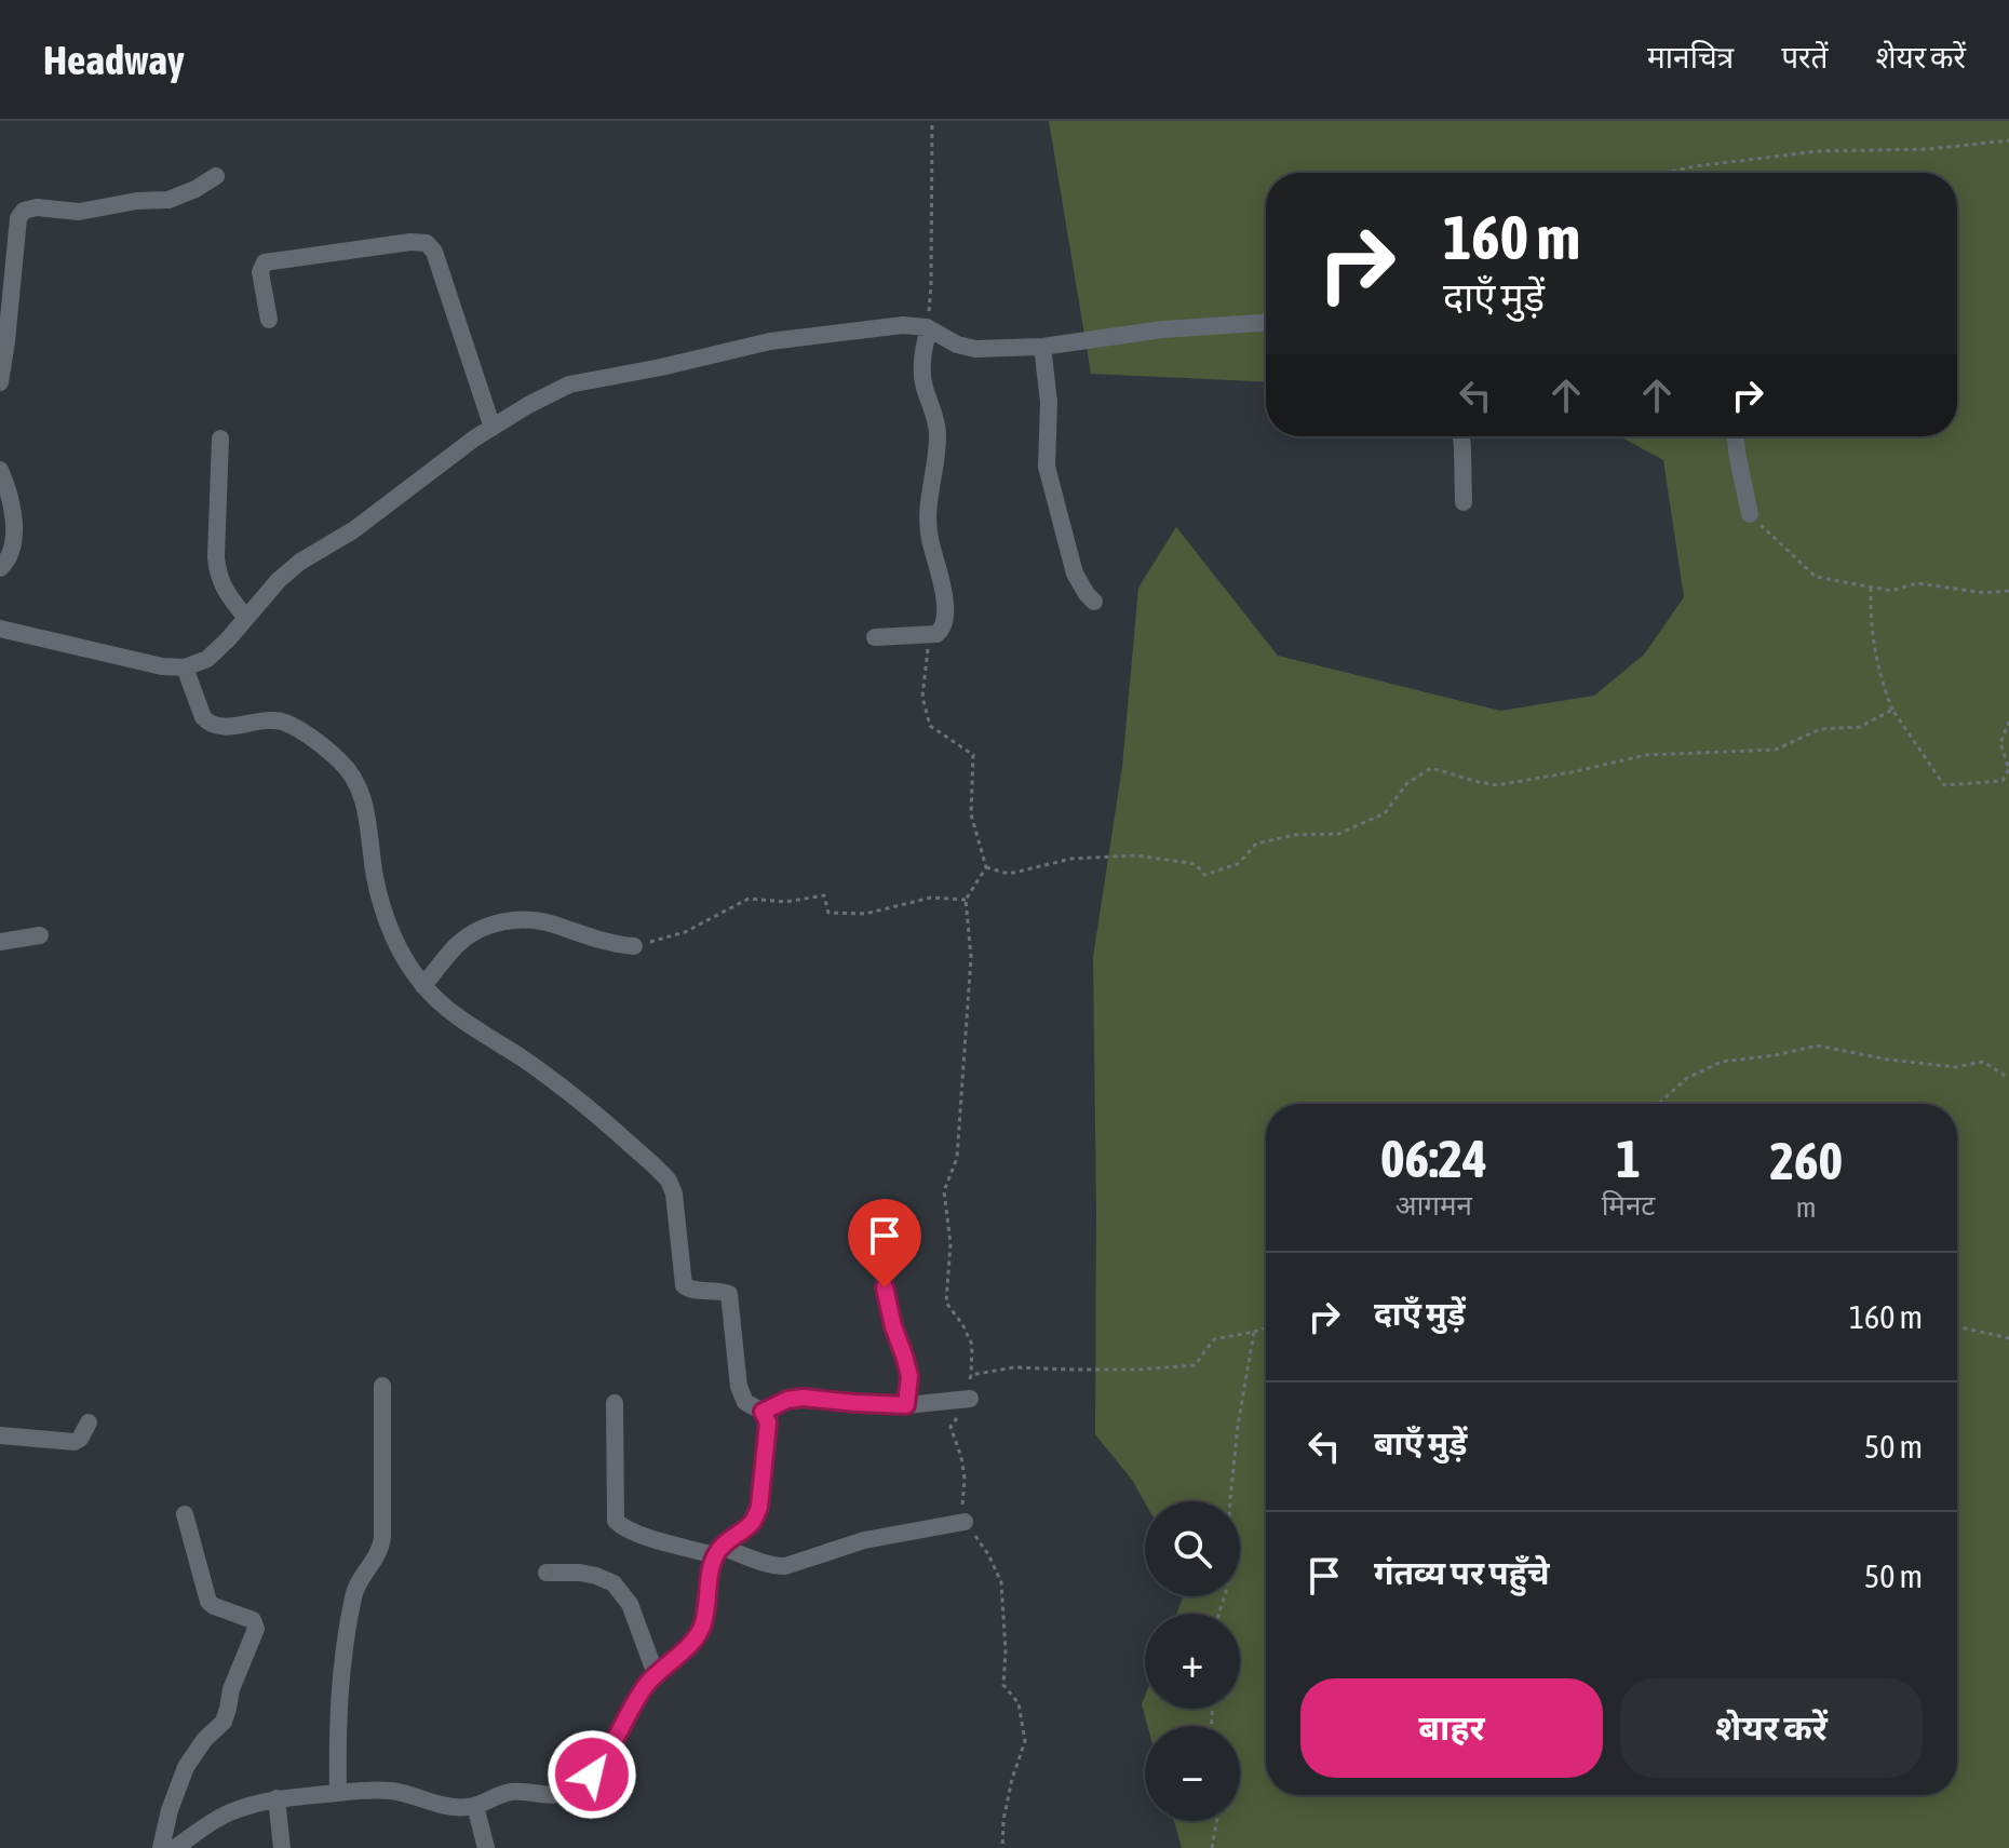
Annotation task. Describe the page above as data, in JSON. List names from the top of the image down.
{
  "page": {
    "header": "Headway",
    "nav": ["मानचित्र", "परतें", "शेयर करें"],
    "turn": ["160 m", "दाएँ मुड़ें"],
    "eta": [
      "06:24",
      "आगमन",
      "1",
      "मिनट",
      "260",
      "m"
    ],
    "list": [
      {
        "name": "दाएँ मुड़ें",
        "value": "160 m"
      },
      {
        "name": "बाएँ मुड़ें",
        "value": "50 m"
      },
      {
        "name": "गंतव्य पर पहुँचे",
        "value": "50 m"
      }
    ],
    "map_buttons": ["+", "−"],
    "buttons": ["बाहर", "शेयर करें"]
  }
}
